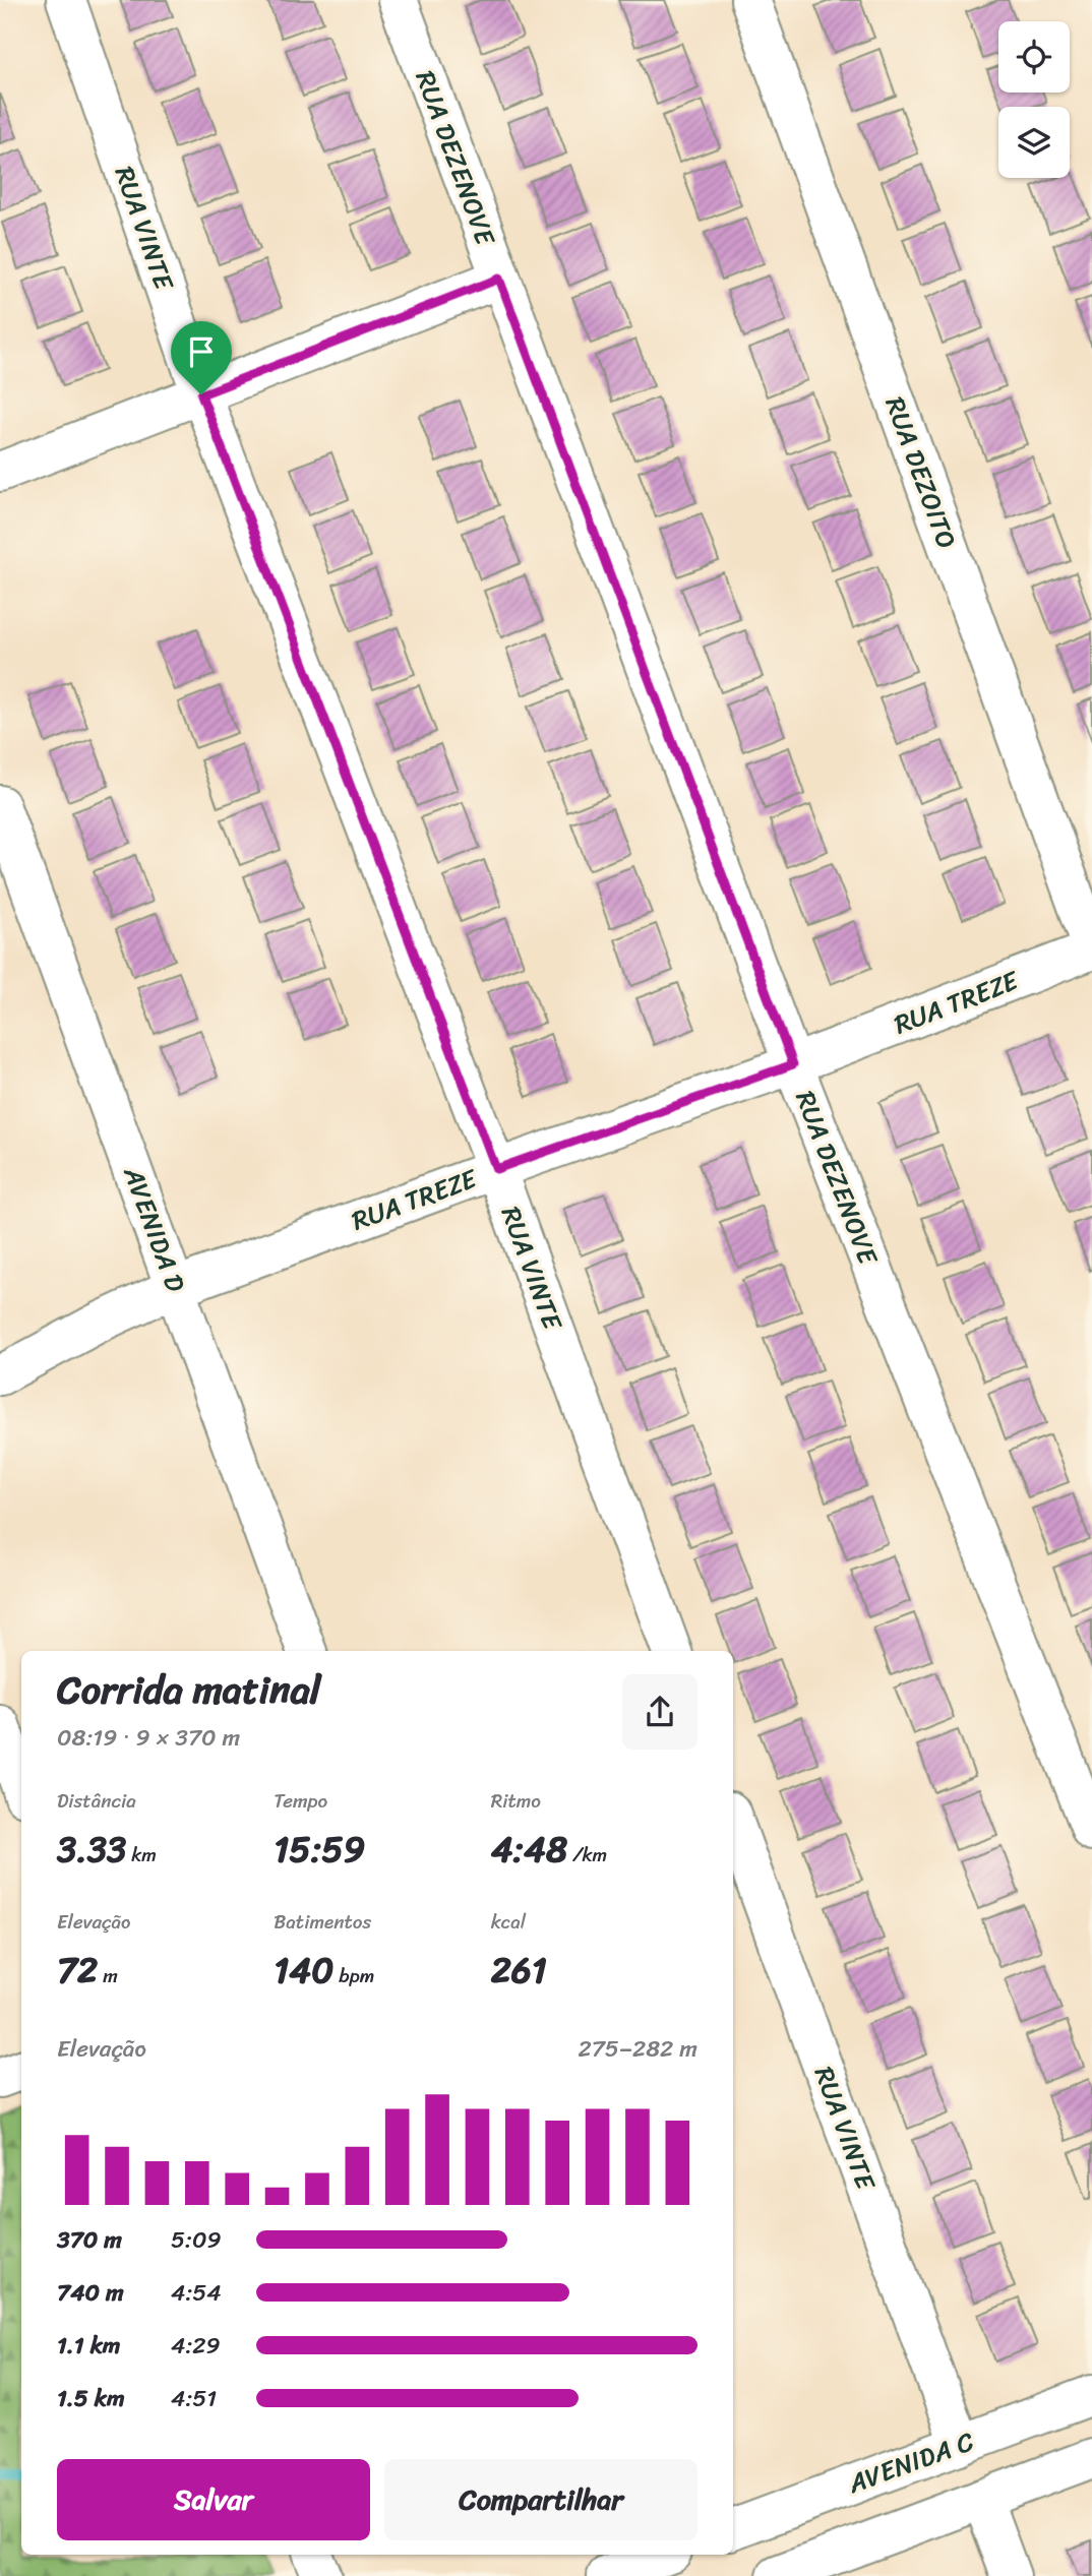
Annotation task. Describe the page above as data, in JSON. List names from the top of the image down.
{
  "streets": {
    "street": [
      "RUA DEZENOVE",
      "RUA VINTE",
      "RUA DEZOITO",
      "RUA TREZE",
      "AVENIDA D",
      "AVENIDA C"
    ]
  },
  "crossings": [
    ["RUA DEZENOVE", "RUA TREZE"],
    ["RUA VINTE", "RUA TREZE"],
    ["RUA VINTE", "AVENIDA C"],
    ["RUA DEZOITO", "RUA TREZE"],
    ["RUA TREZE", "AVENIDA D"]
  ],
  "page": {
    "heading": ["Corrida matinal", "08:19 · 9 × 370 m"],
    "stats": [
      ["Distância", "3.33 km"],
      ["Tempo", "15:59"],
      ["Ritmo", "4:48 /km"],
      ["Elevação", "72 m"],
      ["Batimentos", "140 bpm"],
      ["kcal", "261"]
    ],
    "chart": ["Elevação", "275–282 m"],
    "list": [
      {
        "name": "370 m",
        "note": "5:09"
      },
      {
        "name": "740 m",
        "note": "4:54"
      },
      {
        "name": "1.1 km",
        "note": "4:29"
      },
      {
        "name": "1.5 km",
        "note": "4:51"
      }
    ],
    "buttons": ["Salvar", "Compartilhar"]
  }
}
